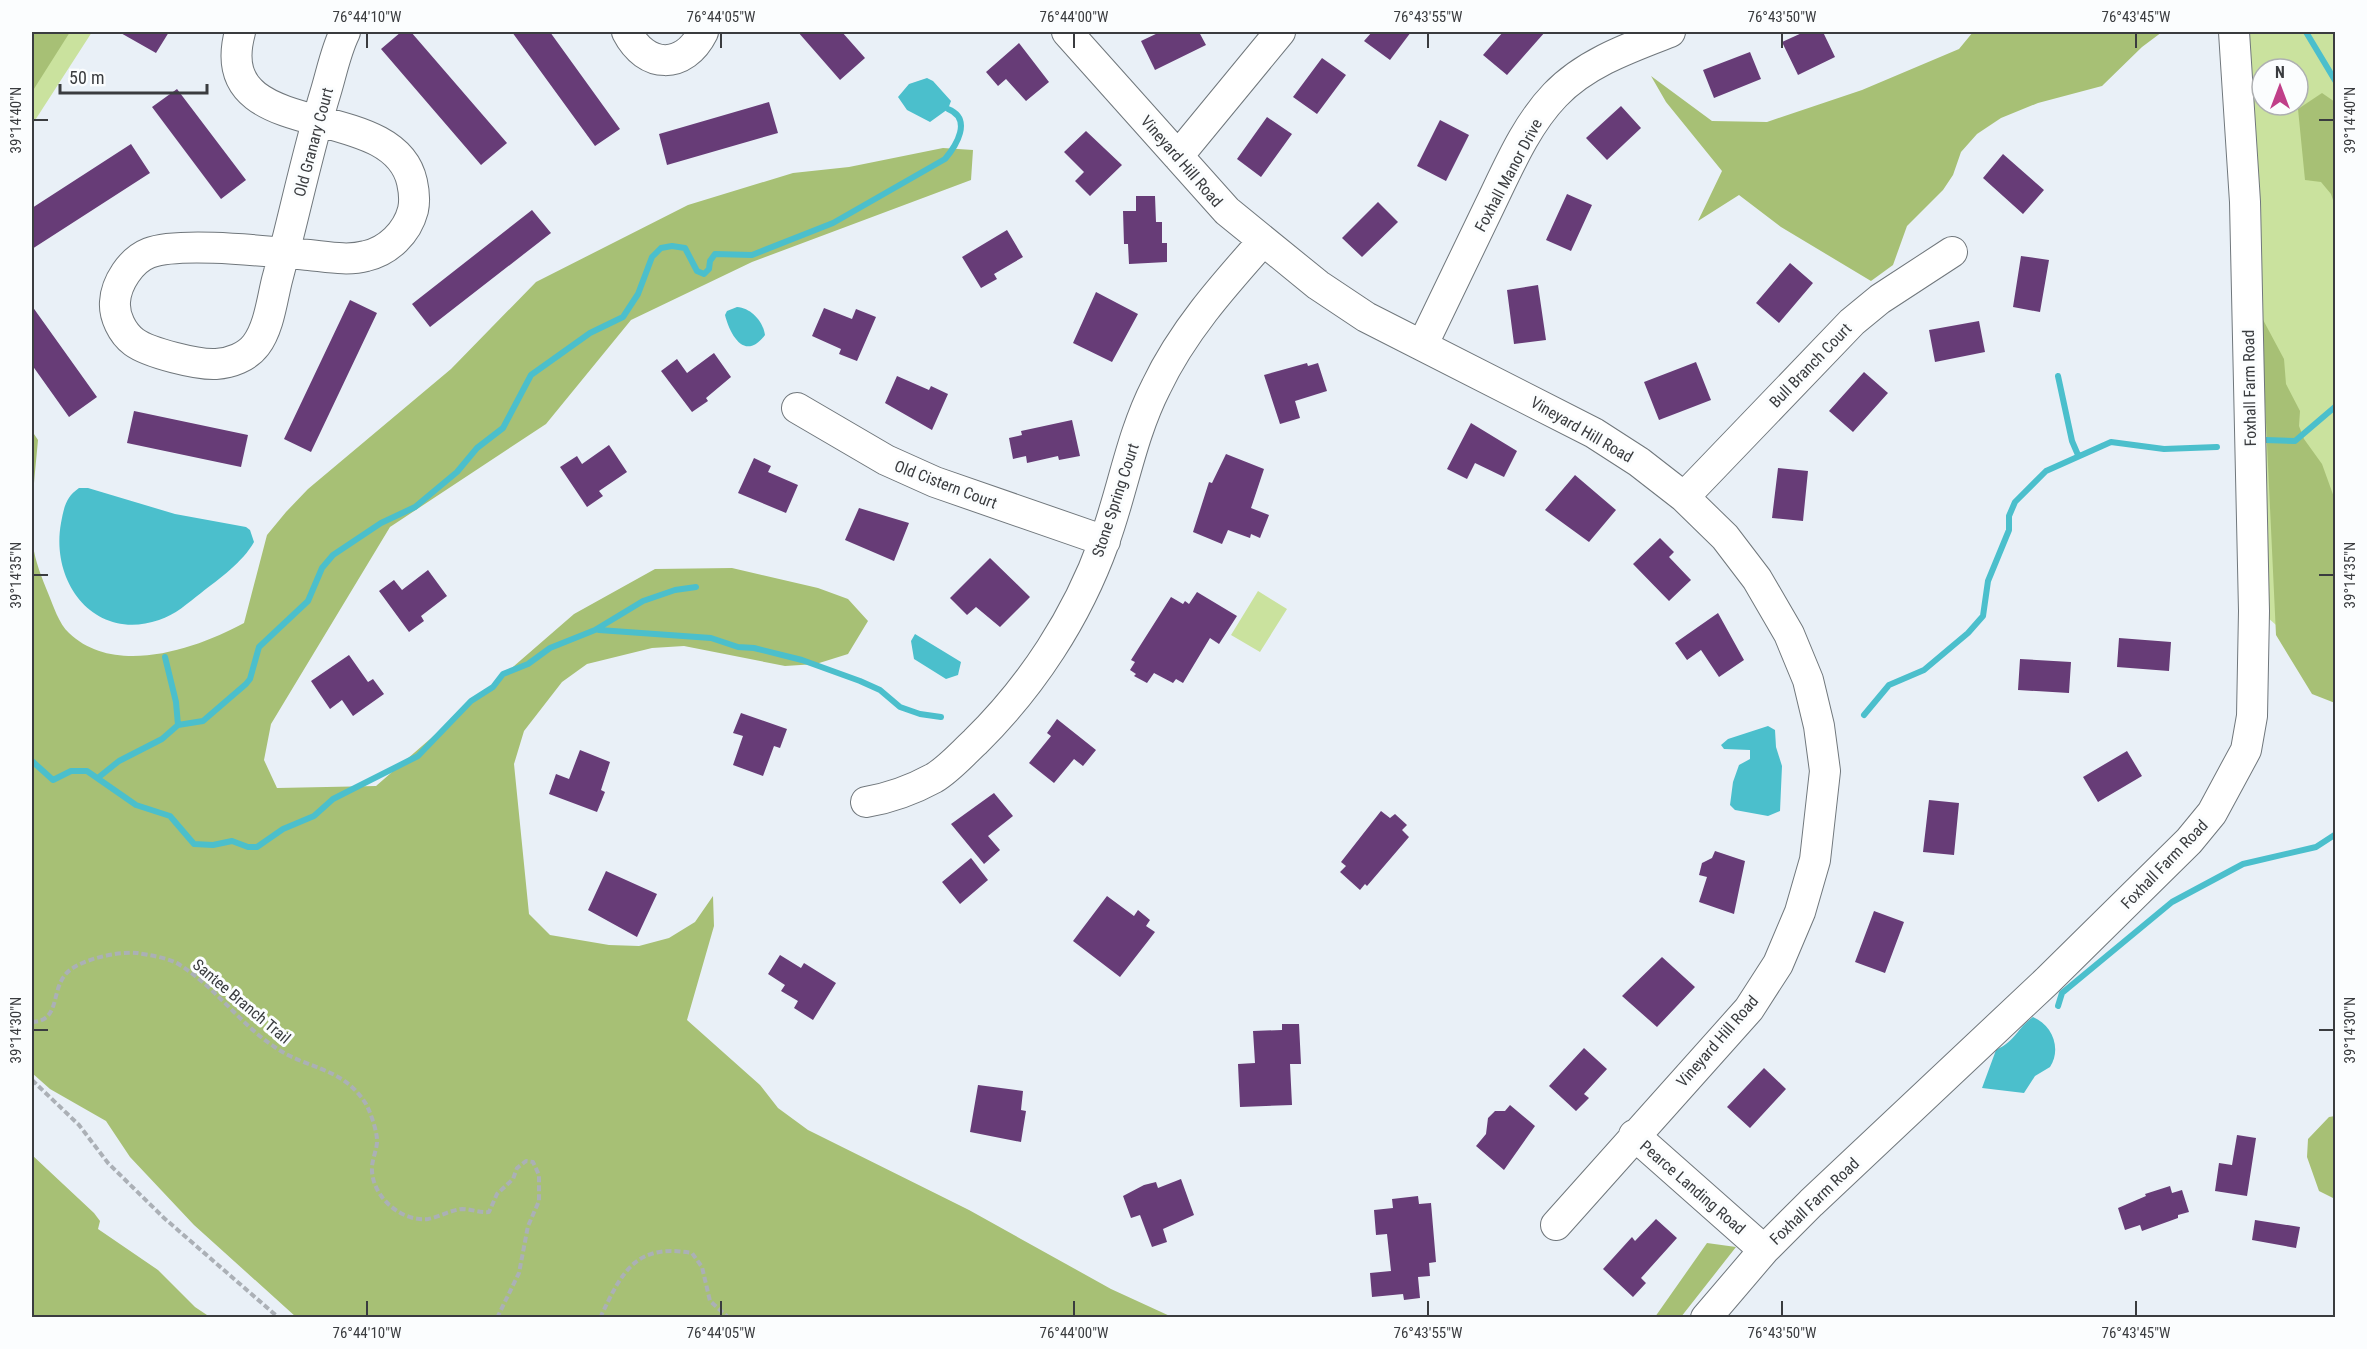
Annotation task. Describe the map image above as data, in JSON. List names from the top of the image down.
{
  "streets": {
    "street": [
      "Old Granary Court",
      "Vineyard Hill Road",
      "Foxhall Manor Drive",
      "Bull Branch Court",
      "Foxhall Farm Road",
      "Old Cistern Court",
      "Stone Spring Court",
      "Pearce Landing Road"
    ],
    "path": ["Santee Branch Trail"]
  },
  "crossings": [
    ["Vineyard Hill Road", "Foxhall Manor Drive"],
    ["Vineyard Hill Road", "Bull Branch Court"],
    ["Vineyard Hill Road", "Stone Spring Court"],
    ["Vineyard Hill Road", "Pearce Landing Road"],
    ["Foxhall Farm Road", "Pearce Landing Road"],
    ["Old Cistern Court", "Stone Spring Court"]
  ],
  "scale_bar": "50 m",
  "north": "top",
  "coordinates": [
    "76°44'10\"W",
    "76°44'05\"W",
    "76°44'00\"W",
    "76°43'55\"W",
    "76°43'50\"W",
    "76°43'45\"W",
    "39°14'40\"N",
    "39°14'35\"N",
    "39°14'30\"N"
  ]
}
